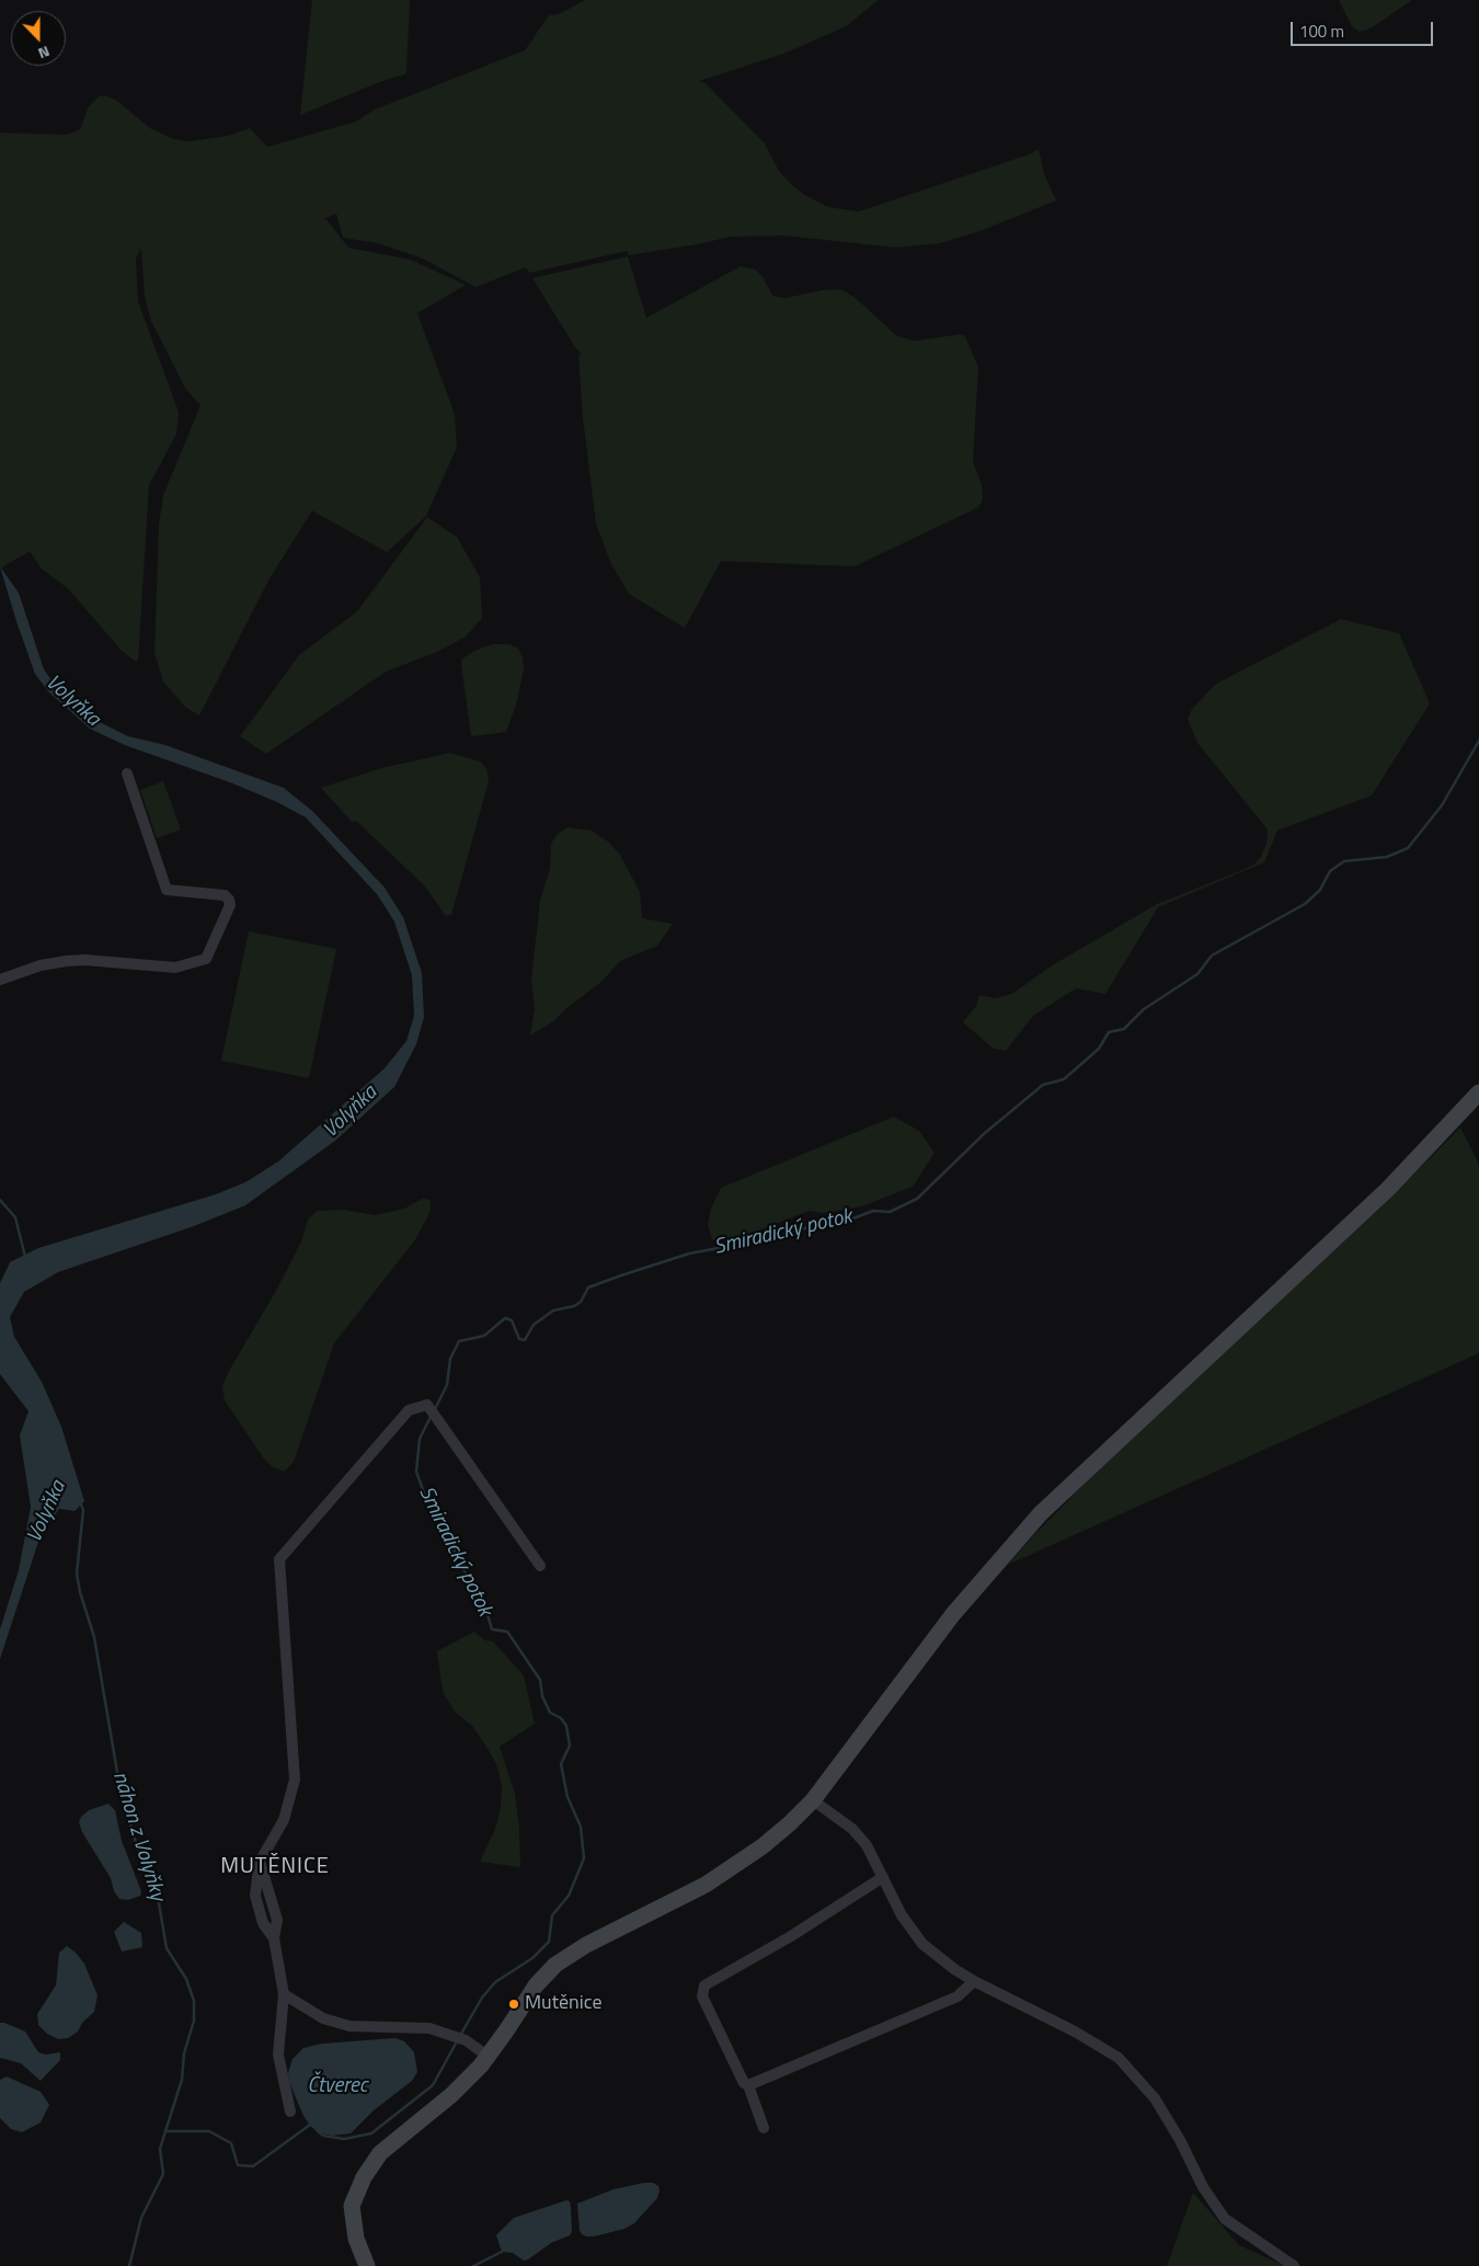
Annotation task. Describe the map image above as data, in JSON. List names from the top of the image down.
{
  "districts": ["MUTĚNICE"],
  "water": [
    "Volyňka",
    "Smiradický potok",
    "náhon z Volyňky",
    "Čtverec"
  ],
  "places": ["Mutěnice"],
  "scale_bar": "100 m",
  "north": "bottom"
}
